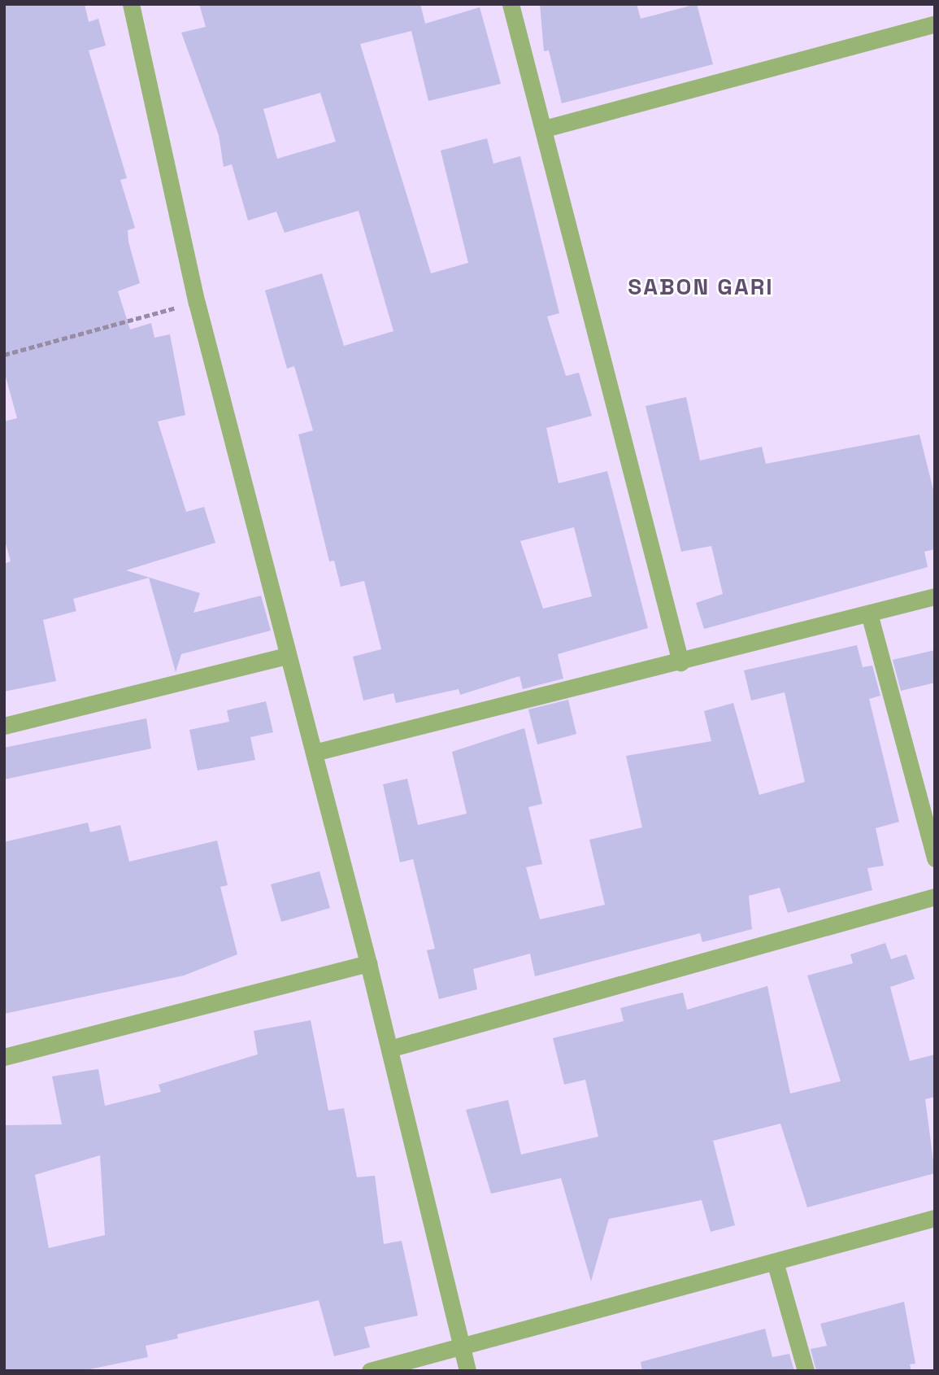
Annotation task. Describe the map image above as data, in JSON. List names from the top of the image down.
{
  "districts": ["SABON GARI"]
}
